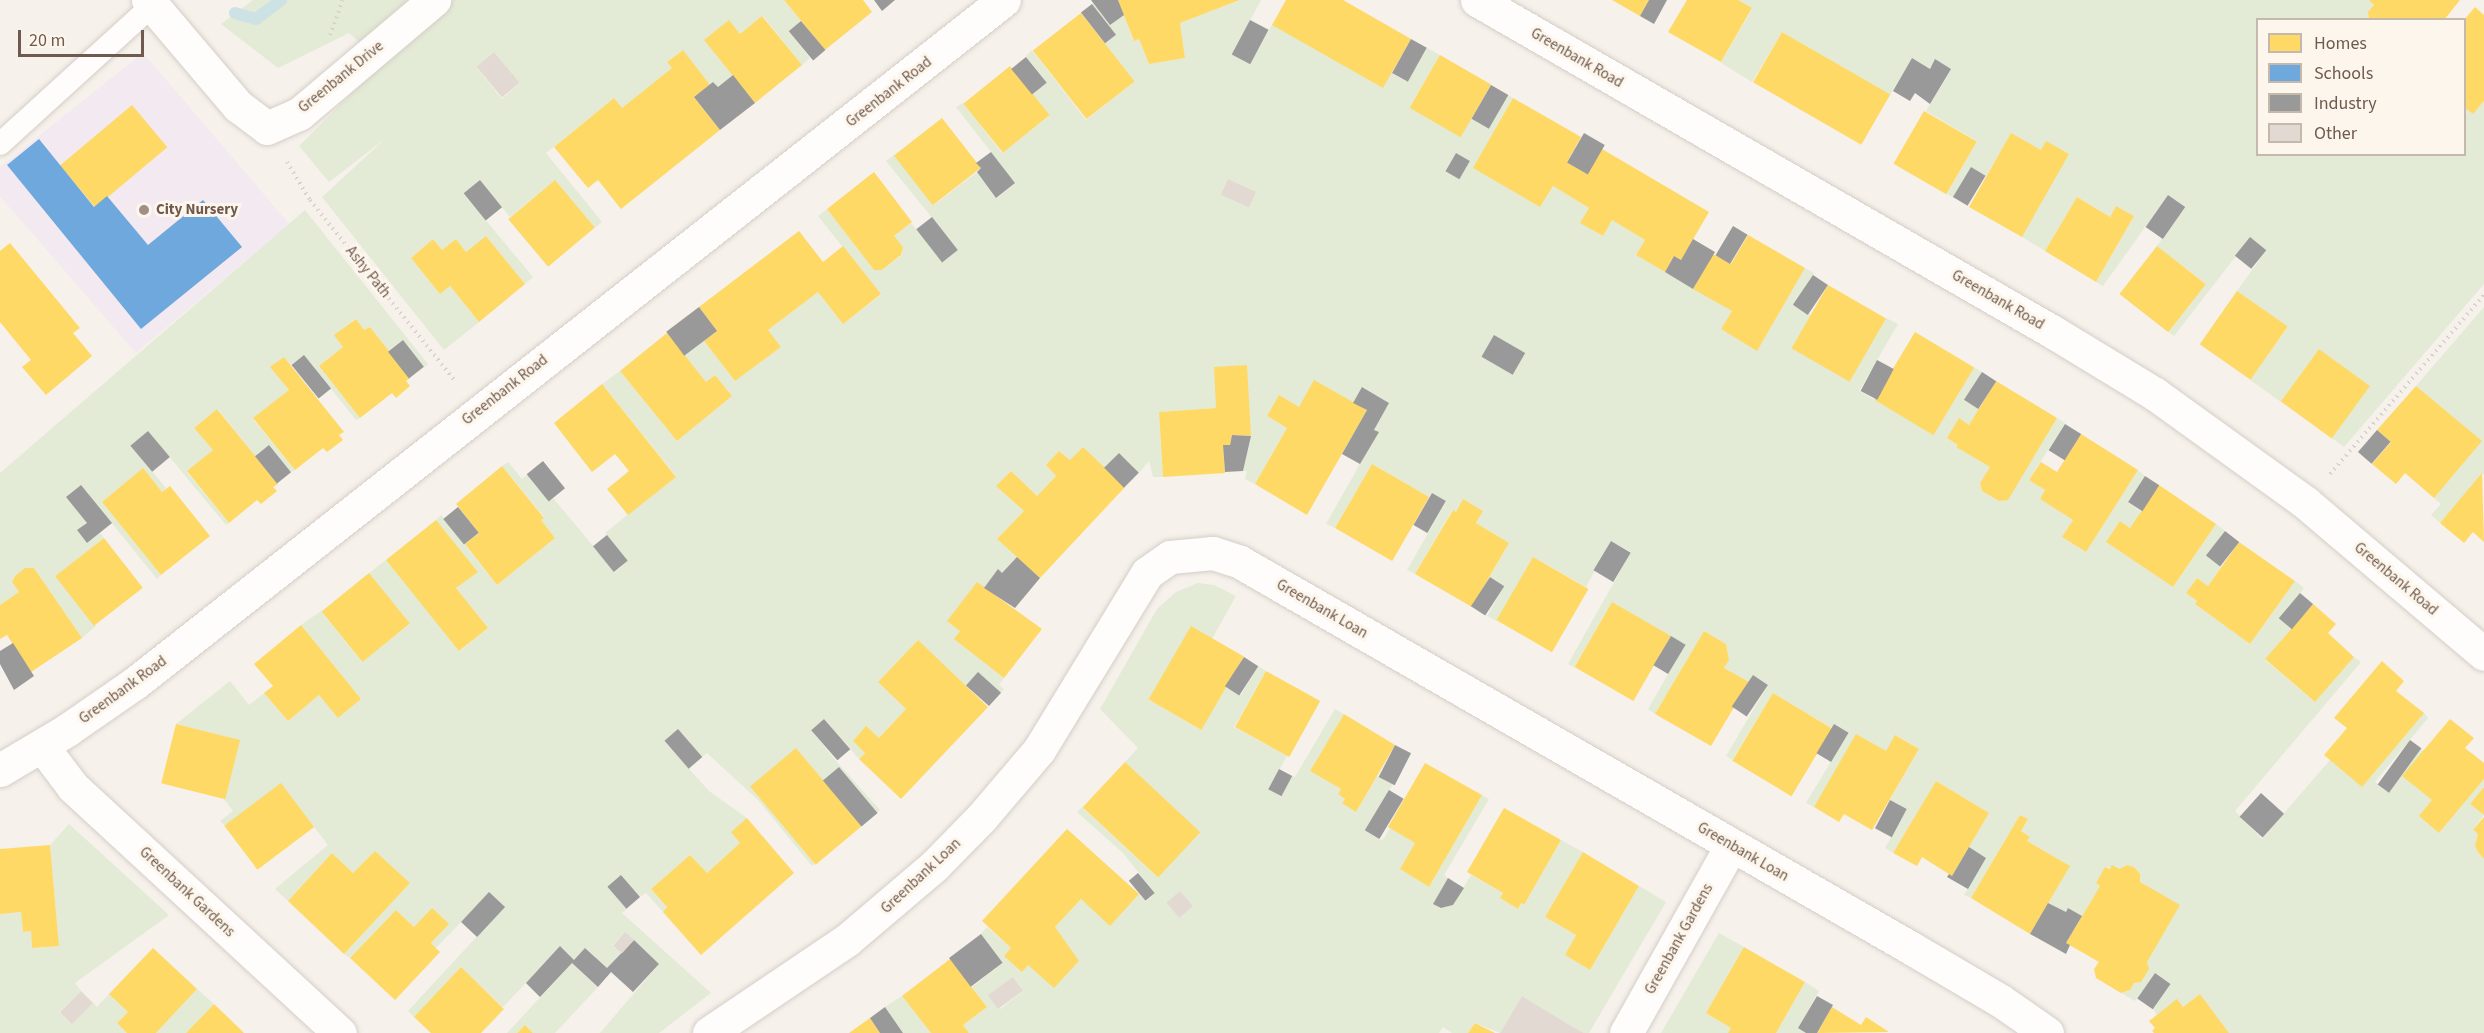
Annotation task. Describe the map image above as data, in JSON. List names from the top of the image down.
{
  "streets": {
    "street": [
      "Greenbank Road",
      "Greenbank Drive",
      "Greenbank Loan",
      "Greenbank Gardens"
    ],
    "path": ["Ashy Path"]
  },
  "crossings": [
    ["Greenbank Road", "Ashy Path"],
    ["Greenbank Road", "Greenbank Gardens"],
    ["Greenbank Drive", "Ashy Path"],
    ["Greenbank Loan", "Greenbank Gardens"]
  ],
  "places": ["City Nursery"],
  "legend": [
    "Homes",
    "Schools",
    "Industry",
    "Other"
  ],
  "scale_bar": "20 m"
}
